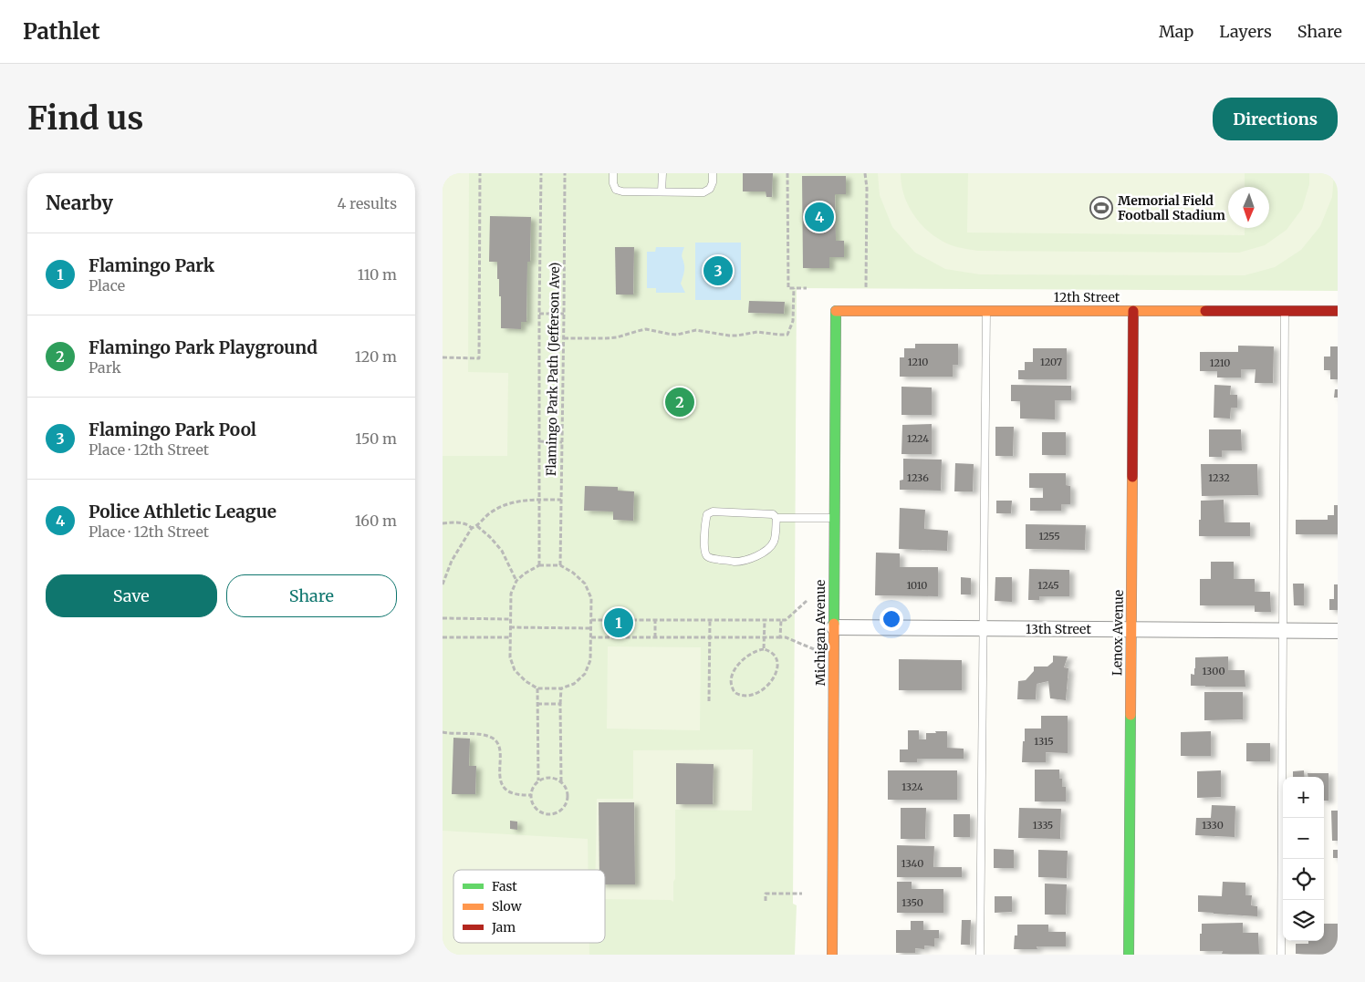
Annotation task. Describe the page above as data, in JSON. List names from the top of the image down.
{
  "streets": {
    "street": [
      "12th Street",
      "13th Street",
      "Michigan Avenue",
      "Lenox Avenue"
    ],
    "path": ["Flamingo Park Path (Jefferson Ave)"]
  },
  "crossings": [
    ["12th Street", "Michigan Avenue"],
    ["12th Street", "Lenox Avenue"],
    ["13th Street", "Michigan Avenue"],
    ["13th Street", "Lenox Avenue"]
  ],
  "places": {
    "sports": ["Memorial Field Football Stadium"]
  },
  "house_numbers": [
    "1210",
    "1207",
    "1210",
    "1224",
    "1236",
    "1232",
    "1255",
    "1010",
    "1245",
    "1300",
    "1315",
    "1324",
    "1335",
    "1330",
    "1340",
    "1350"
  ],
  "legend": ["Fast", "Slow", "Jam"],
  "north": "bottom",
  "page": {
    "header": "Pathlet",
    "nav": ["Map", "Layers", "Share"],
    "buttons": [
      "Directions",
      ["Save", "Share"]
    ],
    "title": "Find us",
    "heading": ["Nearby", "4 results"],
    "pins": [
      "4",
      "3",
      "2",
      "1"
    ],
    "list": [
      {
        "mark": "1",
        "name": "Flamingo Park",
        "note": "Place",
        "value": "110 m"
      },
      {
        "mark": "2",
        "name": "Flamingo Park Playground",
        "note": "Park",
        "value": "120 m"
      },
      {
        "mark": "3",
        "name": "Flamingo Park Pool",
        "note": "Place · 12th Street",
        "value": "150 m"
      },
      {
        "mark": "4",
        "name": "Police Athletic League",
        "note": "Place · 12th Street",
        "value": "160 m"
      }
    ],
    "map_buttons": ["+", "−"]
  }
}
